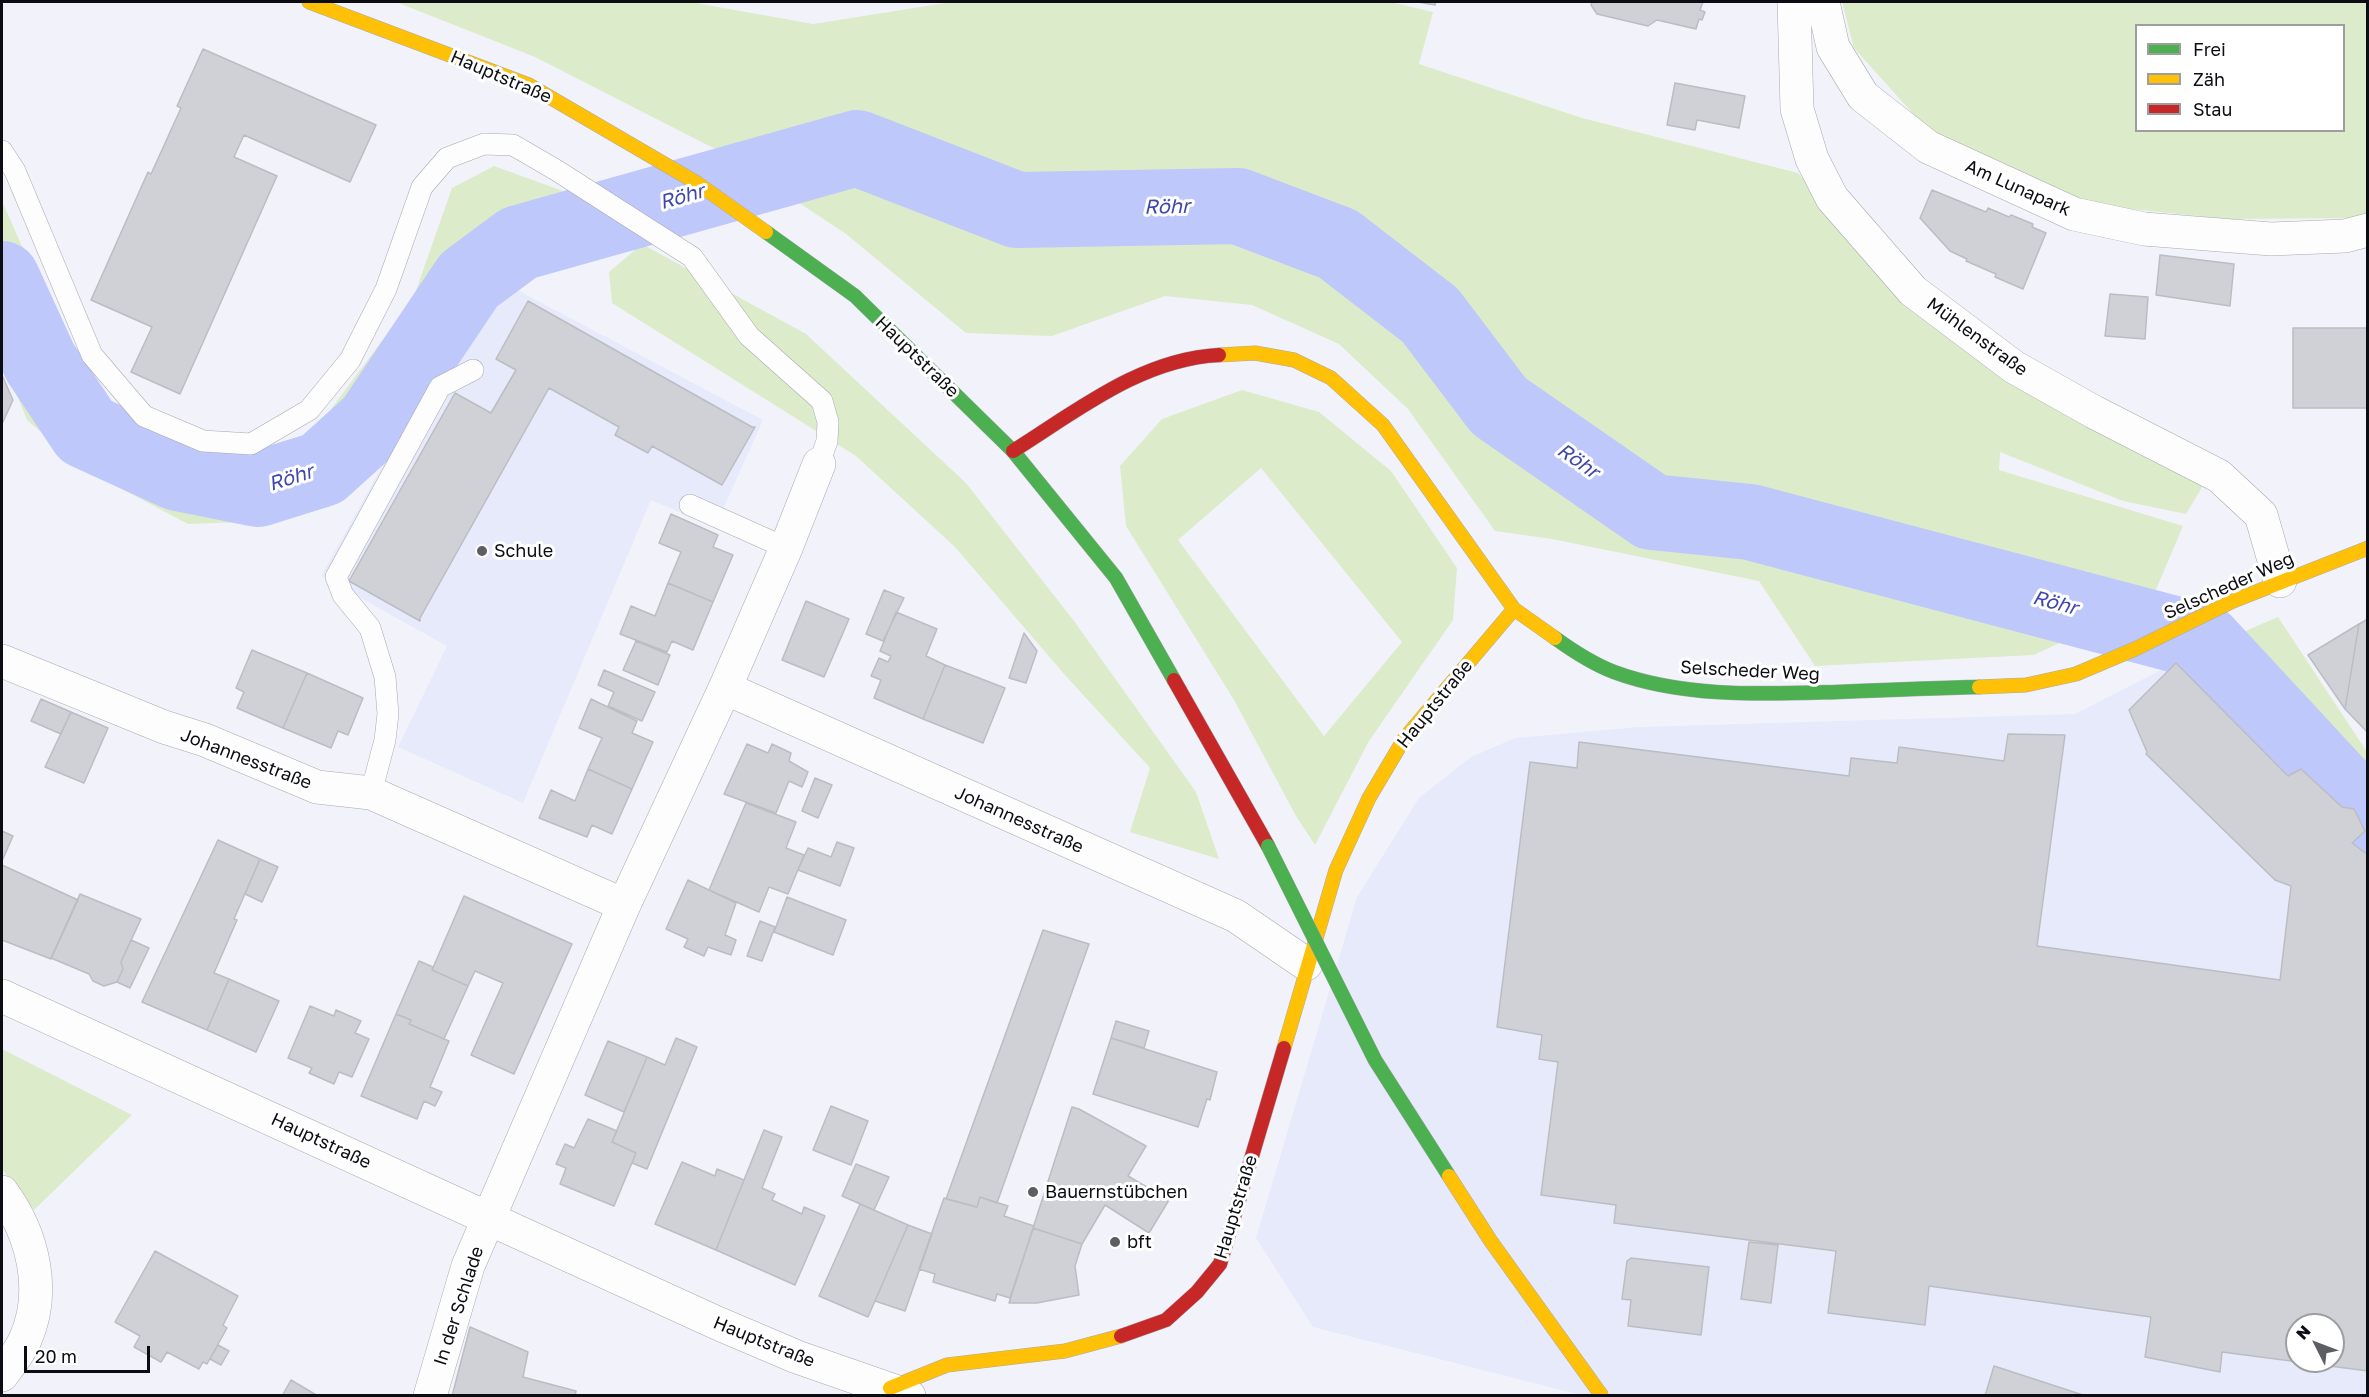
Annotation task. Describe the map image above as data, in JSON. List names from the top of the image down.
{
  "streets": {
    "street": [
      "Hauptstraße",
      "Am Lunapark",
      "Mühlenstraße",
      "Selscheder Weg",
      "Johannesstraße",
      "In der Schlade"
    ]
  },
  "crossings": [
    ["Hauptstraße", "Selscheder Weg"],
    ["Hauptstraße", "Johannesstraße"],
    ["Hauptstraße", "In der Schlade"],
    ["Mühlenstraße", "Selscheder Weg"]
  ],
  "water": ["Röhr"],
  "places": ["Schule", "Bauernstübchen", "bft"],
  "legend": ["Frei", "Zäh", "Stau"],
  "scale_bar": "20 m",
  "north": "top left"
}
